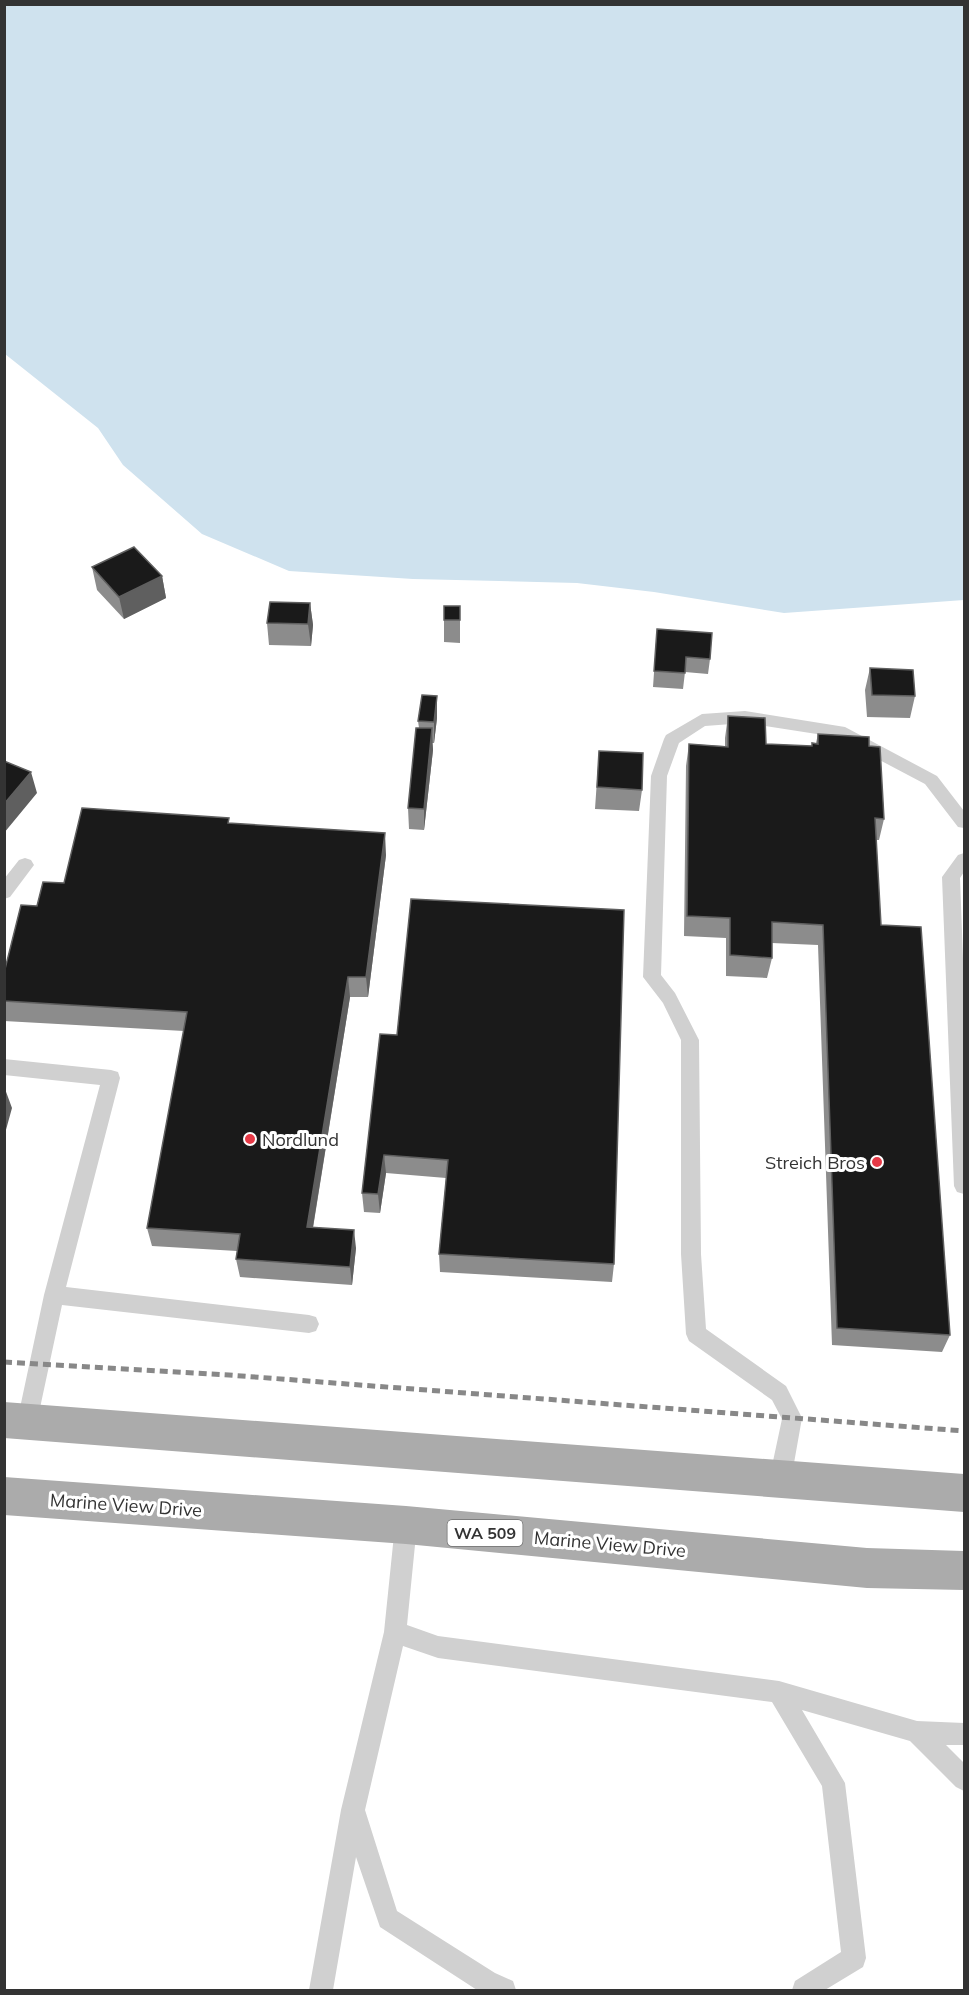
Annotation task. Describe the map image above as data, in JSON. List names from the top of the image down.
{
  "streets": {
    "main road": ["Marine View Drive", "WA 509"]
  },
  "places": ["Nordlund", "Streich Bros"]
}
